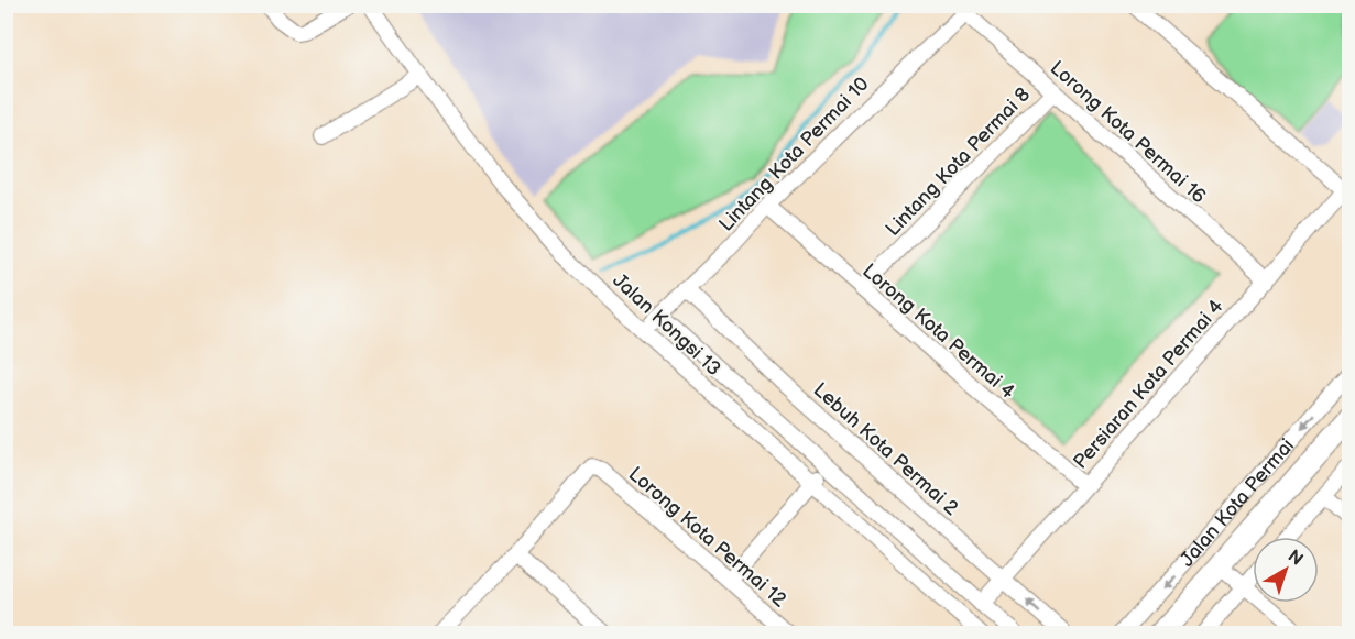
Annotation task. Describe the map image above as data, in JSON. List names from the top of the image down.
{
  "streets": {
    "main road": ["Jalan Kota Permai"],
    "street": [
      "Lorong Kota Permai 16",
      "Lintang Kota Permai 10",
      "Lintang Kota Permai 8",
      "Jalan Kongsi 13",
      "Lorong Kota Permai 4",
      "Persiaran Kota Permai 4",
      "Lebuh Kota Permai 2",
      "Lorong Kota Permai 12"
    ]
  },
  "crossings": [
    ["Lorong Kota Permai 16", "Lintang Kota Permai 10"],
    ["Lorong Kota Permai 16", "Lintang Kota Permai 8"],
    ["Lorong Kota Permai 16", "Persiaran Kota Permai 4"],
    ["Lintang Kota Permai 10", "Jalan Kongsi 13"],
    ["Lintang Kota Permai 10", "Lorong Kota Permai 4"],
    ["Lintang Kota Permai 10", "Lebuh Kota Permai 2"],
    ["Lintang Kota Permai 8", "Lorong Kota Permai 4"],
    ["Lorong Kota Permai 4", "Persiaran Kota Permai 4"],
    ["Persiaran Kota Permai 4", "Lebuh Kota Permai 2"]
  ],
  "north": "top right"
}
